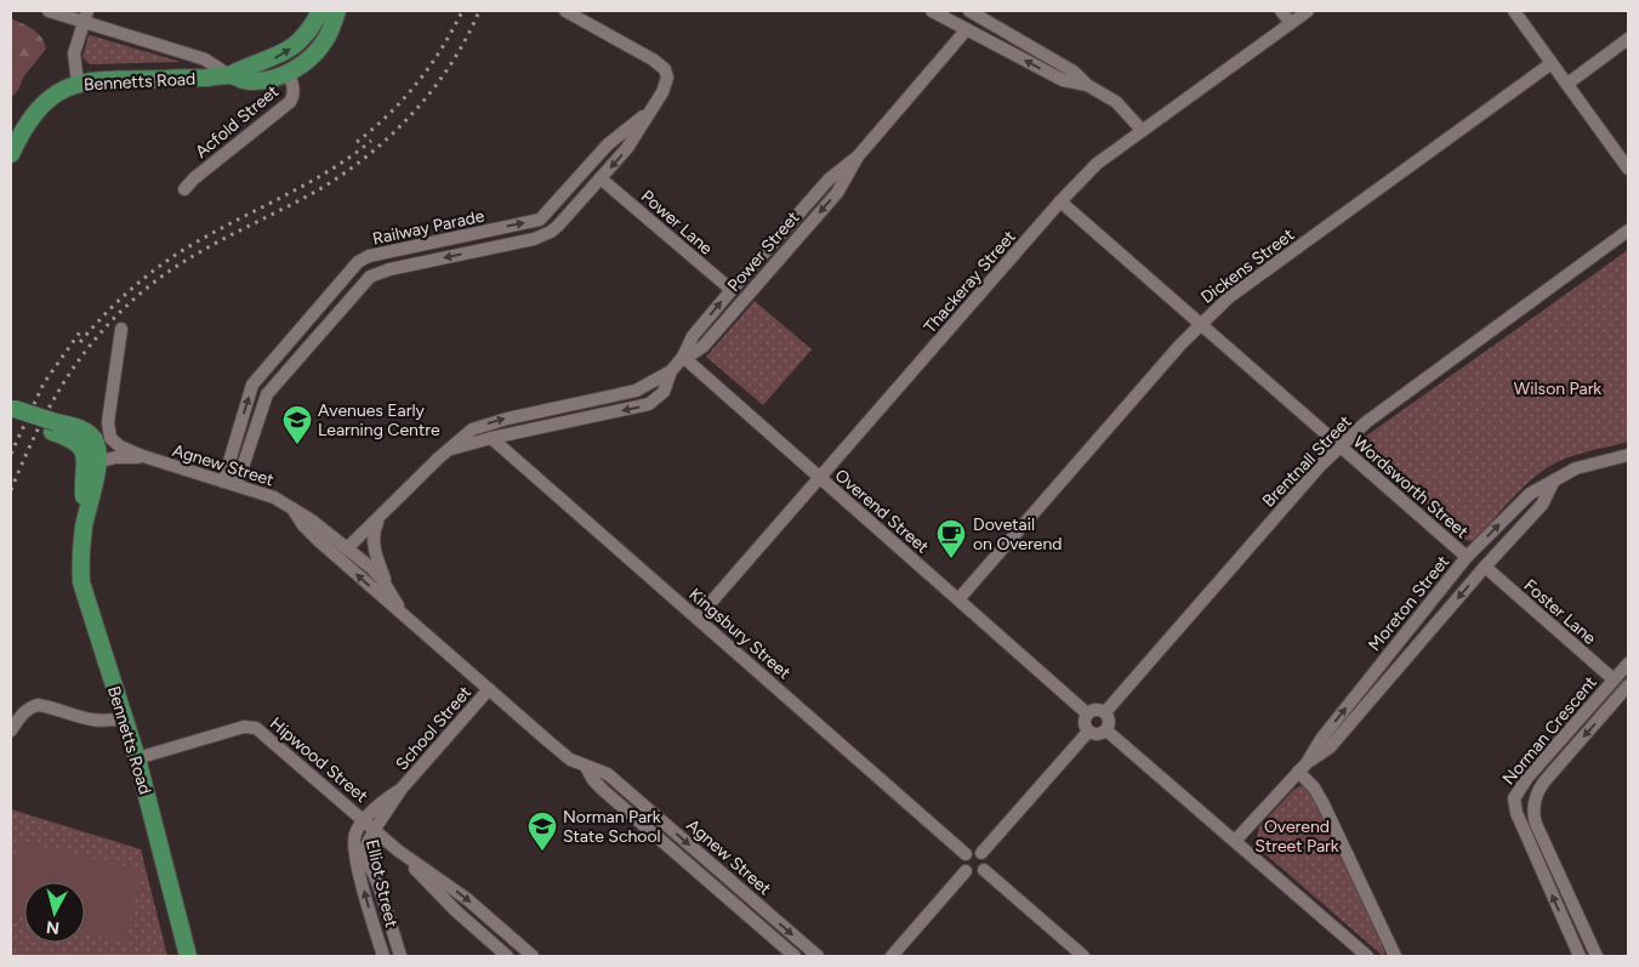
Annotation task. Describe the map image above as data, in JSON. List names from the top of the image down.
{
  "streets": {
    "main road": ["Bennetts Road"],
    "street": [
      "Acfold Street",
      "Power Lane",
      "Railway Parade",
      "Power Street",
      "Dickens Street",
      "Thackeray Street",
      "Brentnall Street",
      "Agnew Street",
      "Wordsworth Street",
      "Overend Street",
      "Moreton Street",
      "Foster Lane",
      "Kingsbury Street",
      "School Street",
      "Norman Crescent",
      "Hipwood Street",
      "Elliot Street"
    ]
  },
  "crossings": [
    ["Bennetts Road", "Acfold Street"],
    ["Bennetts Road", "Agnew Street"],
    ["Bennetts Road", "Hipwood Street"],
    ["Power Lane", "Railway Parade"],
    ["Power Lane", "Power Street"],
    ["Railway Parade", "Agnew Street"],
    ["Power Street", "Agnew Street"],
    ["Power Street", "Overend Street"],
    ["Power Street", "Kingsbury Street"],
    ["Dickens Street", "Wordsworth Street"],
    ["Dickens Street", "Overend Street"],
    ["Thackeray Street", "Wordsworth Street"],
    ["Thackeray Street", "Overend Street"],
    ["Thackeray Street", "Kingsbury Street"],
    ["Brentnall Street", "Wordsworth Street"],
    ["Brentnall Street", "Overend Street"],
    ["Agnew Street", "School Street"],
    ["Wordsworth Street", "Moreton Street"],
    ["Moreton Street", "Foster Lane"],
    ["Foster Lane", "Norman Crescent"],
    ["School Street", "Hipwood Street"],
    ["School Street", "Elliot Street"],
    ["Hipwood Street", "Elliot Street"]
  ],
  "parks": ["Wilson Park", "Overend Street Park"],
  "places": {
    "school or university": ["Avenues Early Learning Centre", "Norman Park State School"],
    "cafe": ["Dovetail on Overend"]
  },
  "north": "bottom"
}
